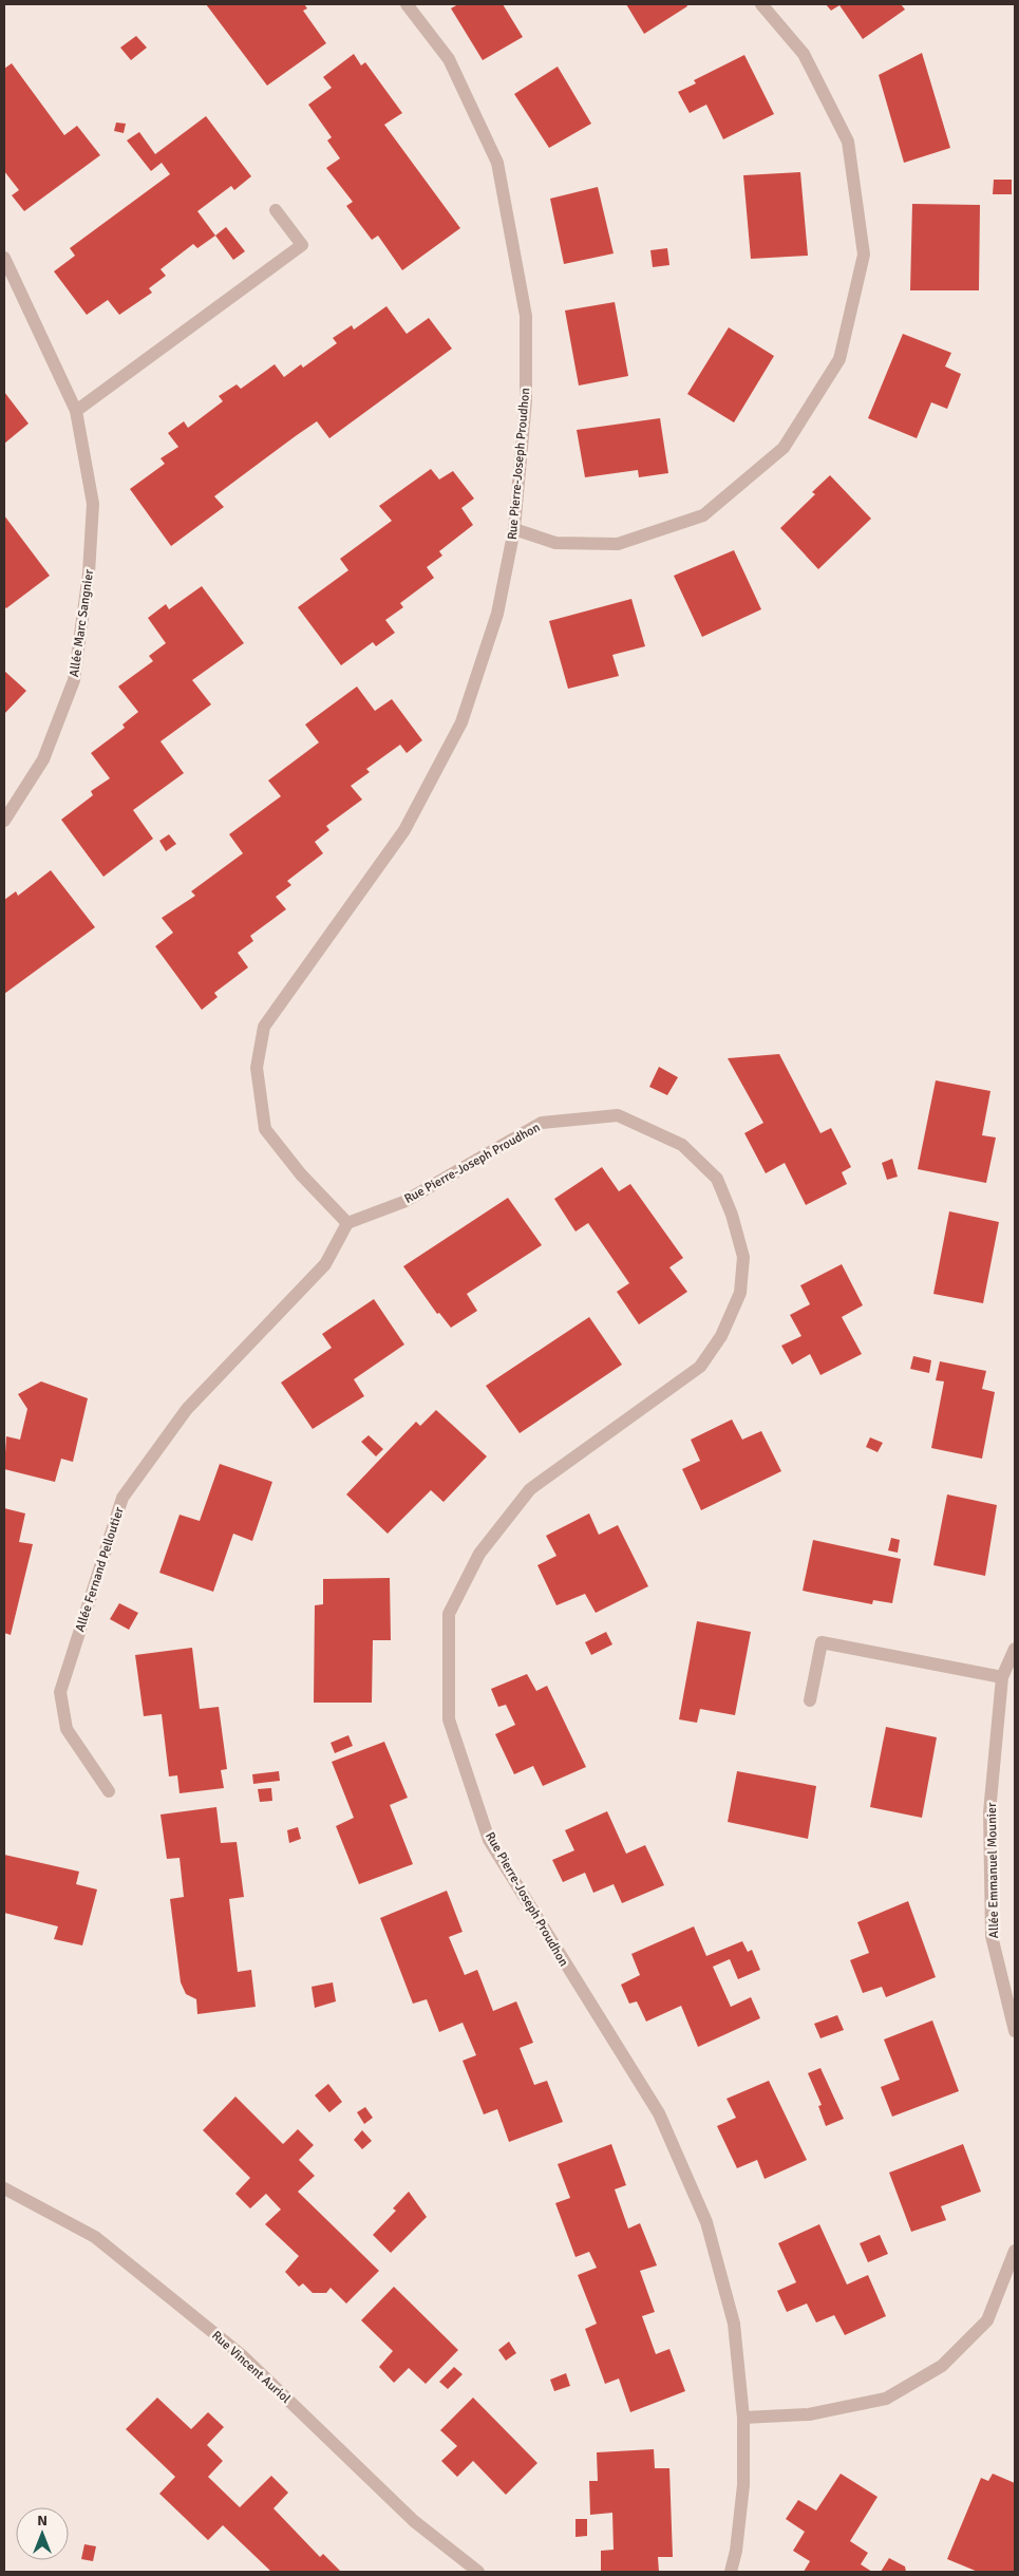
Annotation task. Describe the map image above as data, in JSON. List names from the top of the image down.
{
  "streets": {
    "street": [
      "Rue Pierre-Joseph Proudhon",
      "Allée Marc Sangnier",
      "Allée Fernand Pelloutier",
      "Allée Emmanuel Mounier",
      "Rue Vincent Auriol"
    ]
  },
  "crossings": [
    ["Rue Pierre-Joseph Proudhon", "Allée Fernand Pelloutier"]
  ],
  "north": "top"
}
